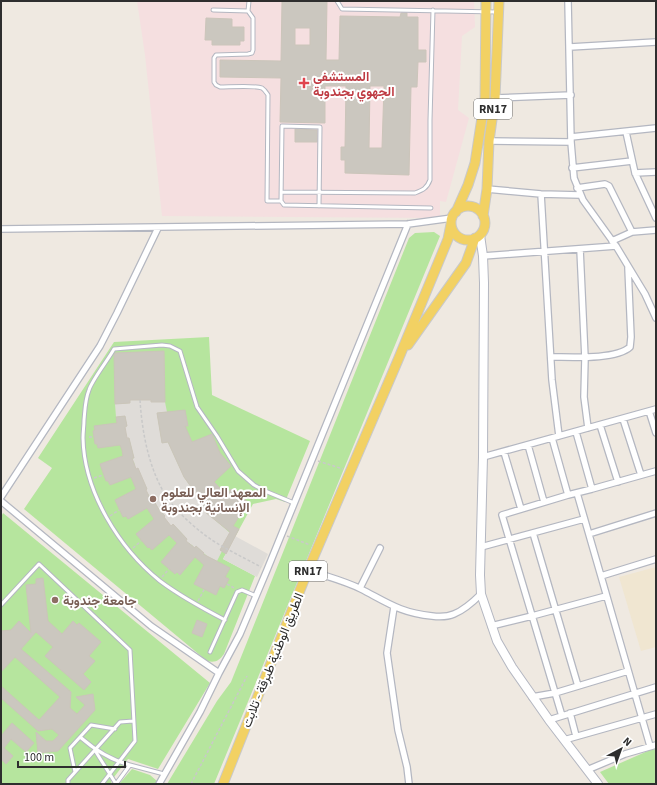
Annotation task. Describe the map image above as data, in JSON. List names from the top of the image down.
{
  "streets": {
    "main road": ["RN17", "الطريق الوطنية طبرقة - تلابت"]
  },
  "crossings": [
    ["RN17", "الطريق الوطنية طبرقة - تلابت"]
  ],
  "places": {
    "health": ["المستشفى الجهوي بجندوبة"],
    "other": ["المعهد العالي للعلوم الإنسانية بجندوبة", "جامعة جندوبة"]
  },
  "scale_bar": "100 m",
  "north": "top right"
}
